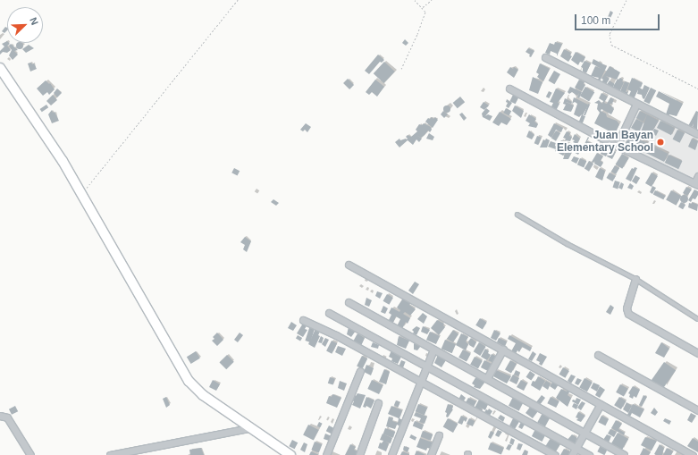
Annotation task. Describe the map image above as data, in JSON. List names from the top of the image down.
{
  "places": ["Juan Bayan Elementary School"],
  "scale_bar": "100 m",
  "north": "top right"
}
